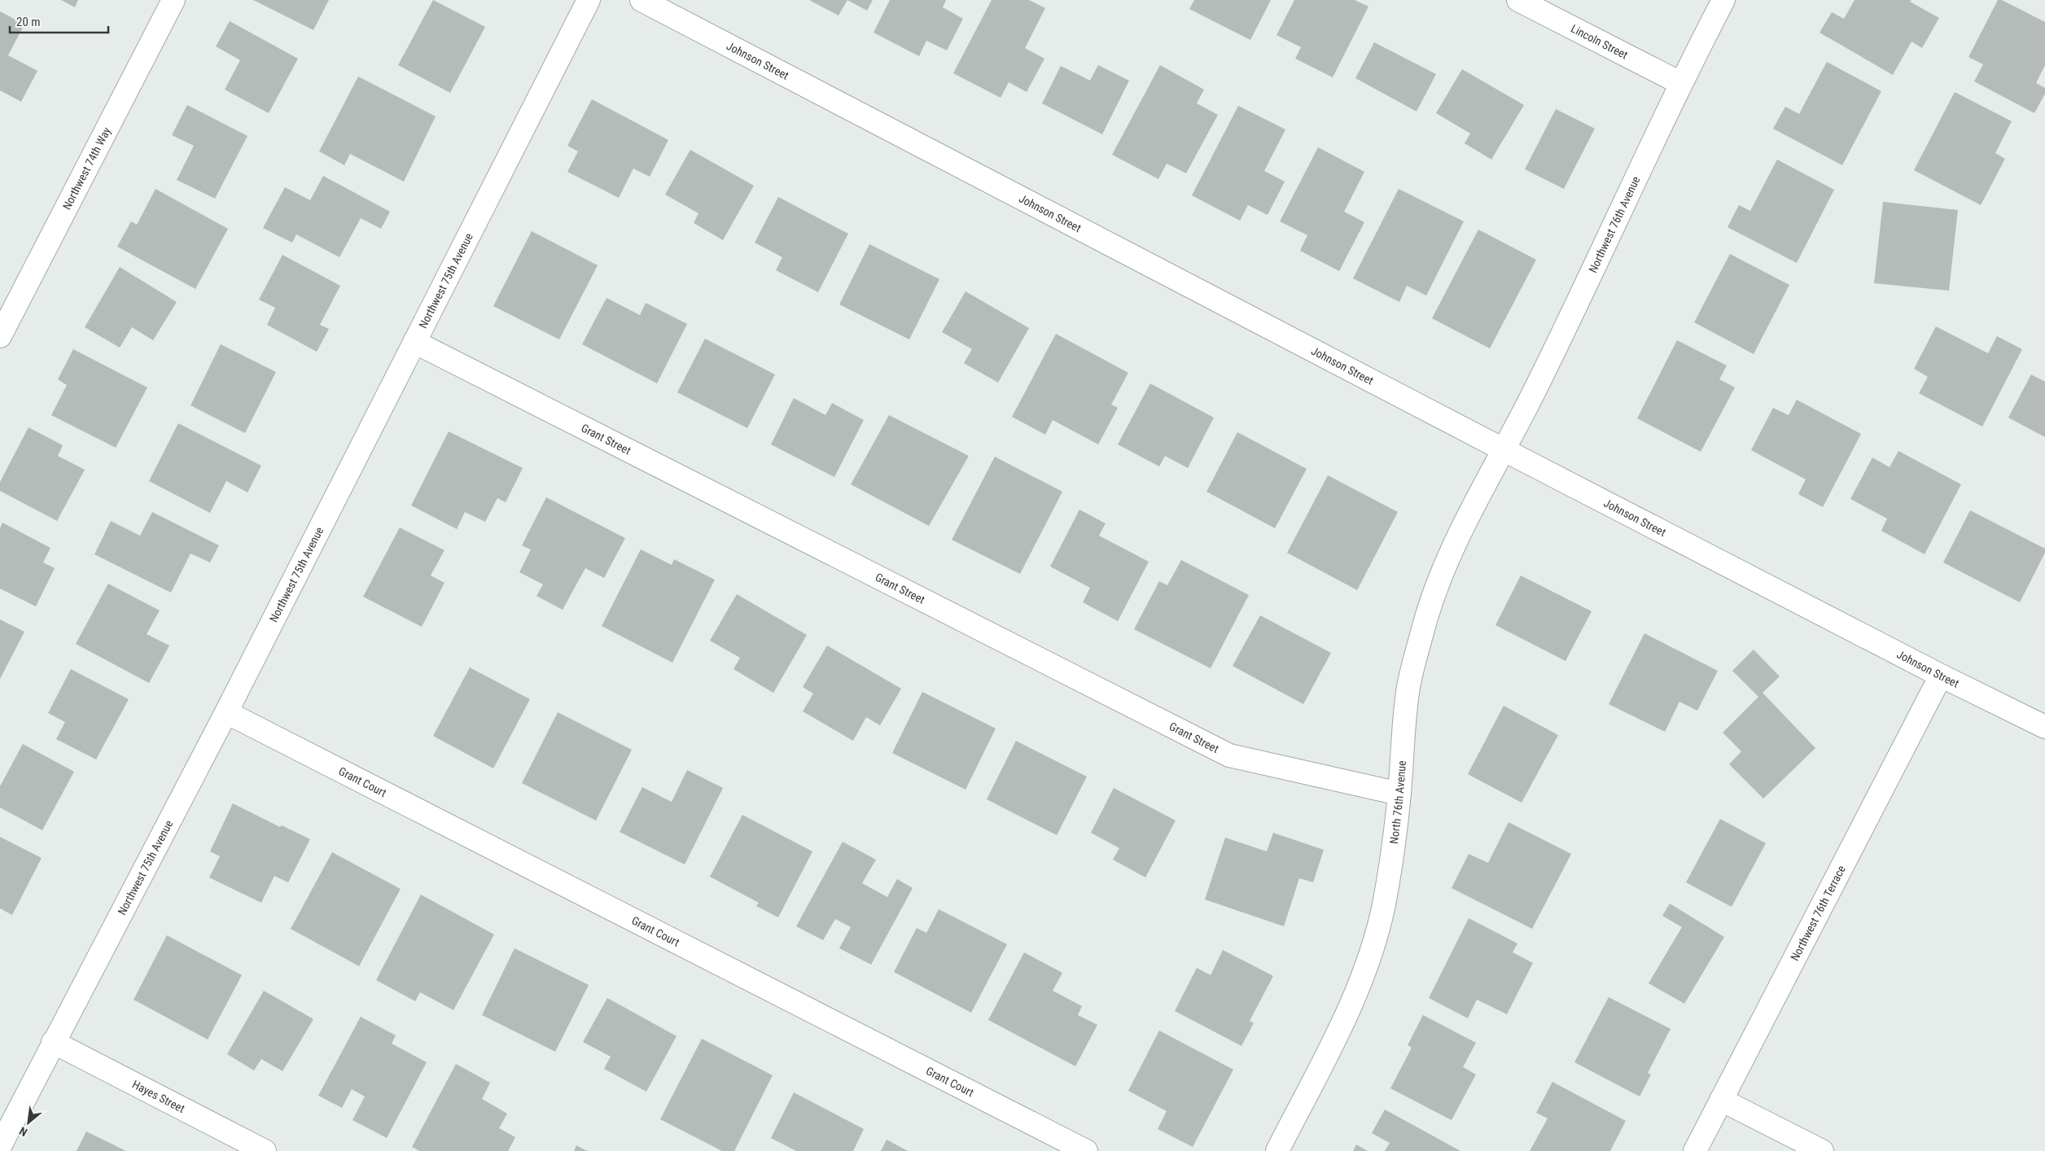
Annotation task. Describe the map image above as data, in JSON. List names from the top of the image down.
{
  "streets": {
    "street": [
      "Lincoln Street",
      "Johnson Street",
      "Northwest 74th Way",
      "Northwest 76th Avenue",
      "Northwest 75th Avenue",
      "Grant Street",
      "Grant Court",
      "North 76th Avenue",
      "Northwest 76th Terrace",
      "Hayes Street"
    ]
  },
  "crossings": [
    ["Lincoln Street", "Northwest 76th Avenue"],
    ["Johnson Street", "Northwest 76th Avenue"],
    ["Johnson Street", "North 76th Avenue"],
    ["Johnson Street", "Northwest 76th Terrace"],
    ["Northwest 76th Avenue", "North 76th Avenue"],
    ["Northwest 75th Avenue", "Grant Street"],
    ["Northwest 75th Avenue", "Grant Court"],
    ["Northwest 75th Avenue", "Hayes Street"],
    ["Grant Street", "North 76th Avenue"]
  ],
  "scale_bar": "20 m",
  "north": "bottom left"
}
